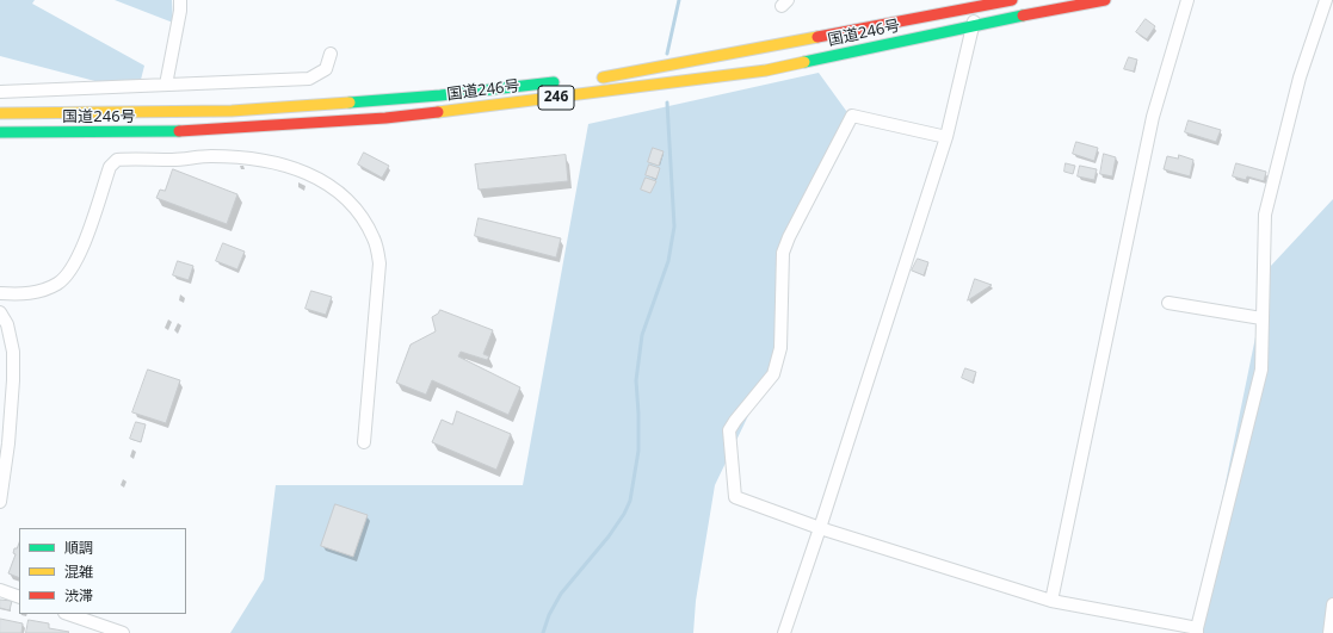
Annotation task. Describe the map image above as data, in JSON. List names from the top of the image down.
{
  "streets": {
    "highway": ["国道246号", "246"]
  },
  "legend": ["順調", "混雑", "渋滞"]
}
